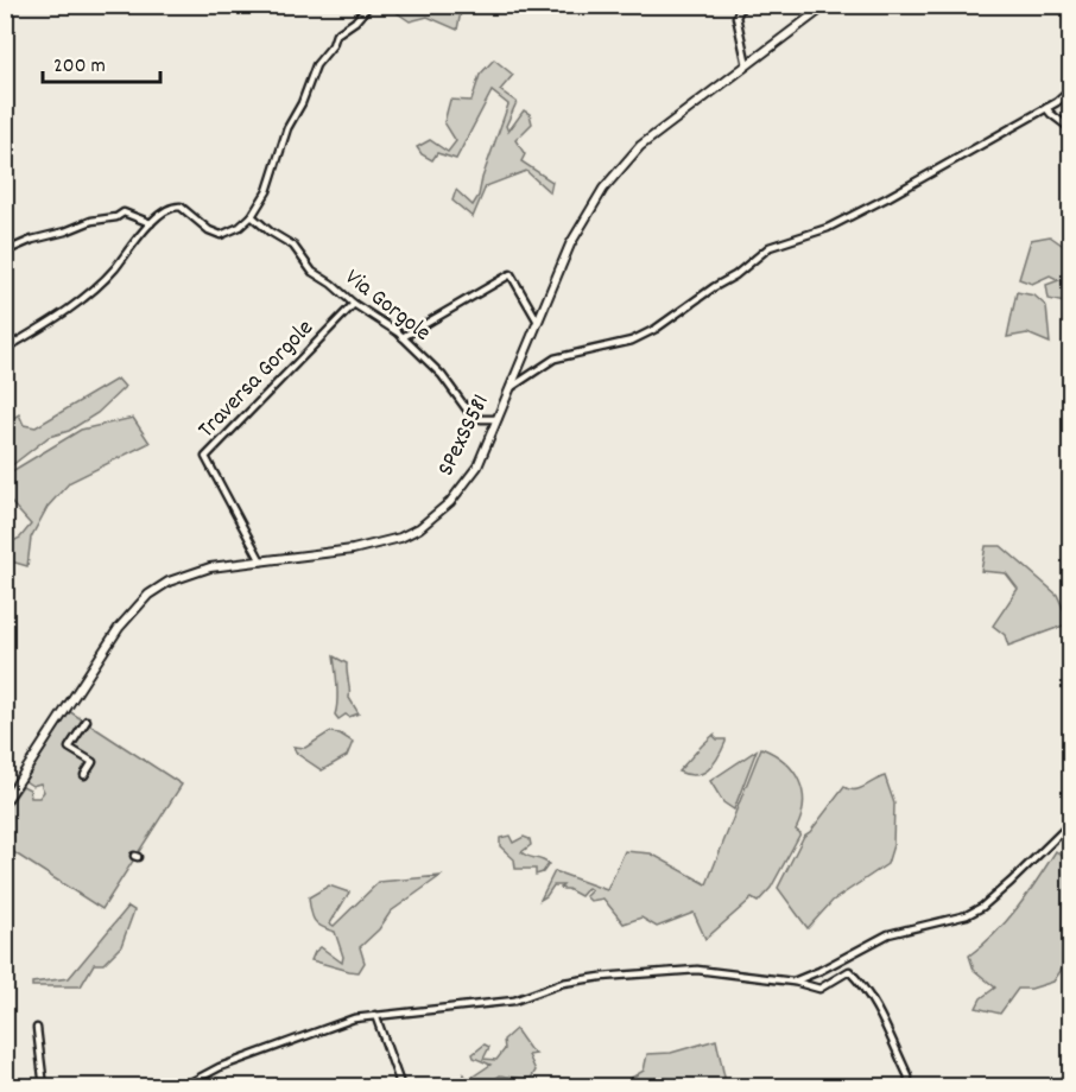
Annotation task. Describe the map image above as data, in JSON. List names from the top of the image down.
{
  "streets": {
    "main road": ["SPexSS581"],
    "street": ["Via Gorgole", "Traversa Gorgole"]
  },
  "crossings": [
    ["Via Gorgole", "Traversa Gorgole"],
    ["Via Gorgole", "SPexSS581"],
    ["Traversa Gorgole", "SPexSS581"]
  ],
  "scale_bar": "200 m"
}
